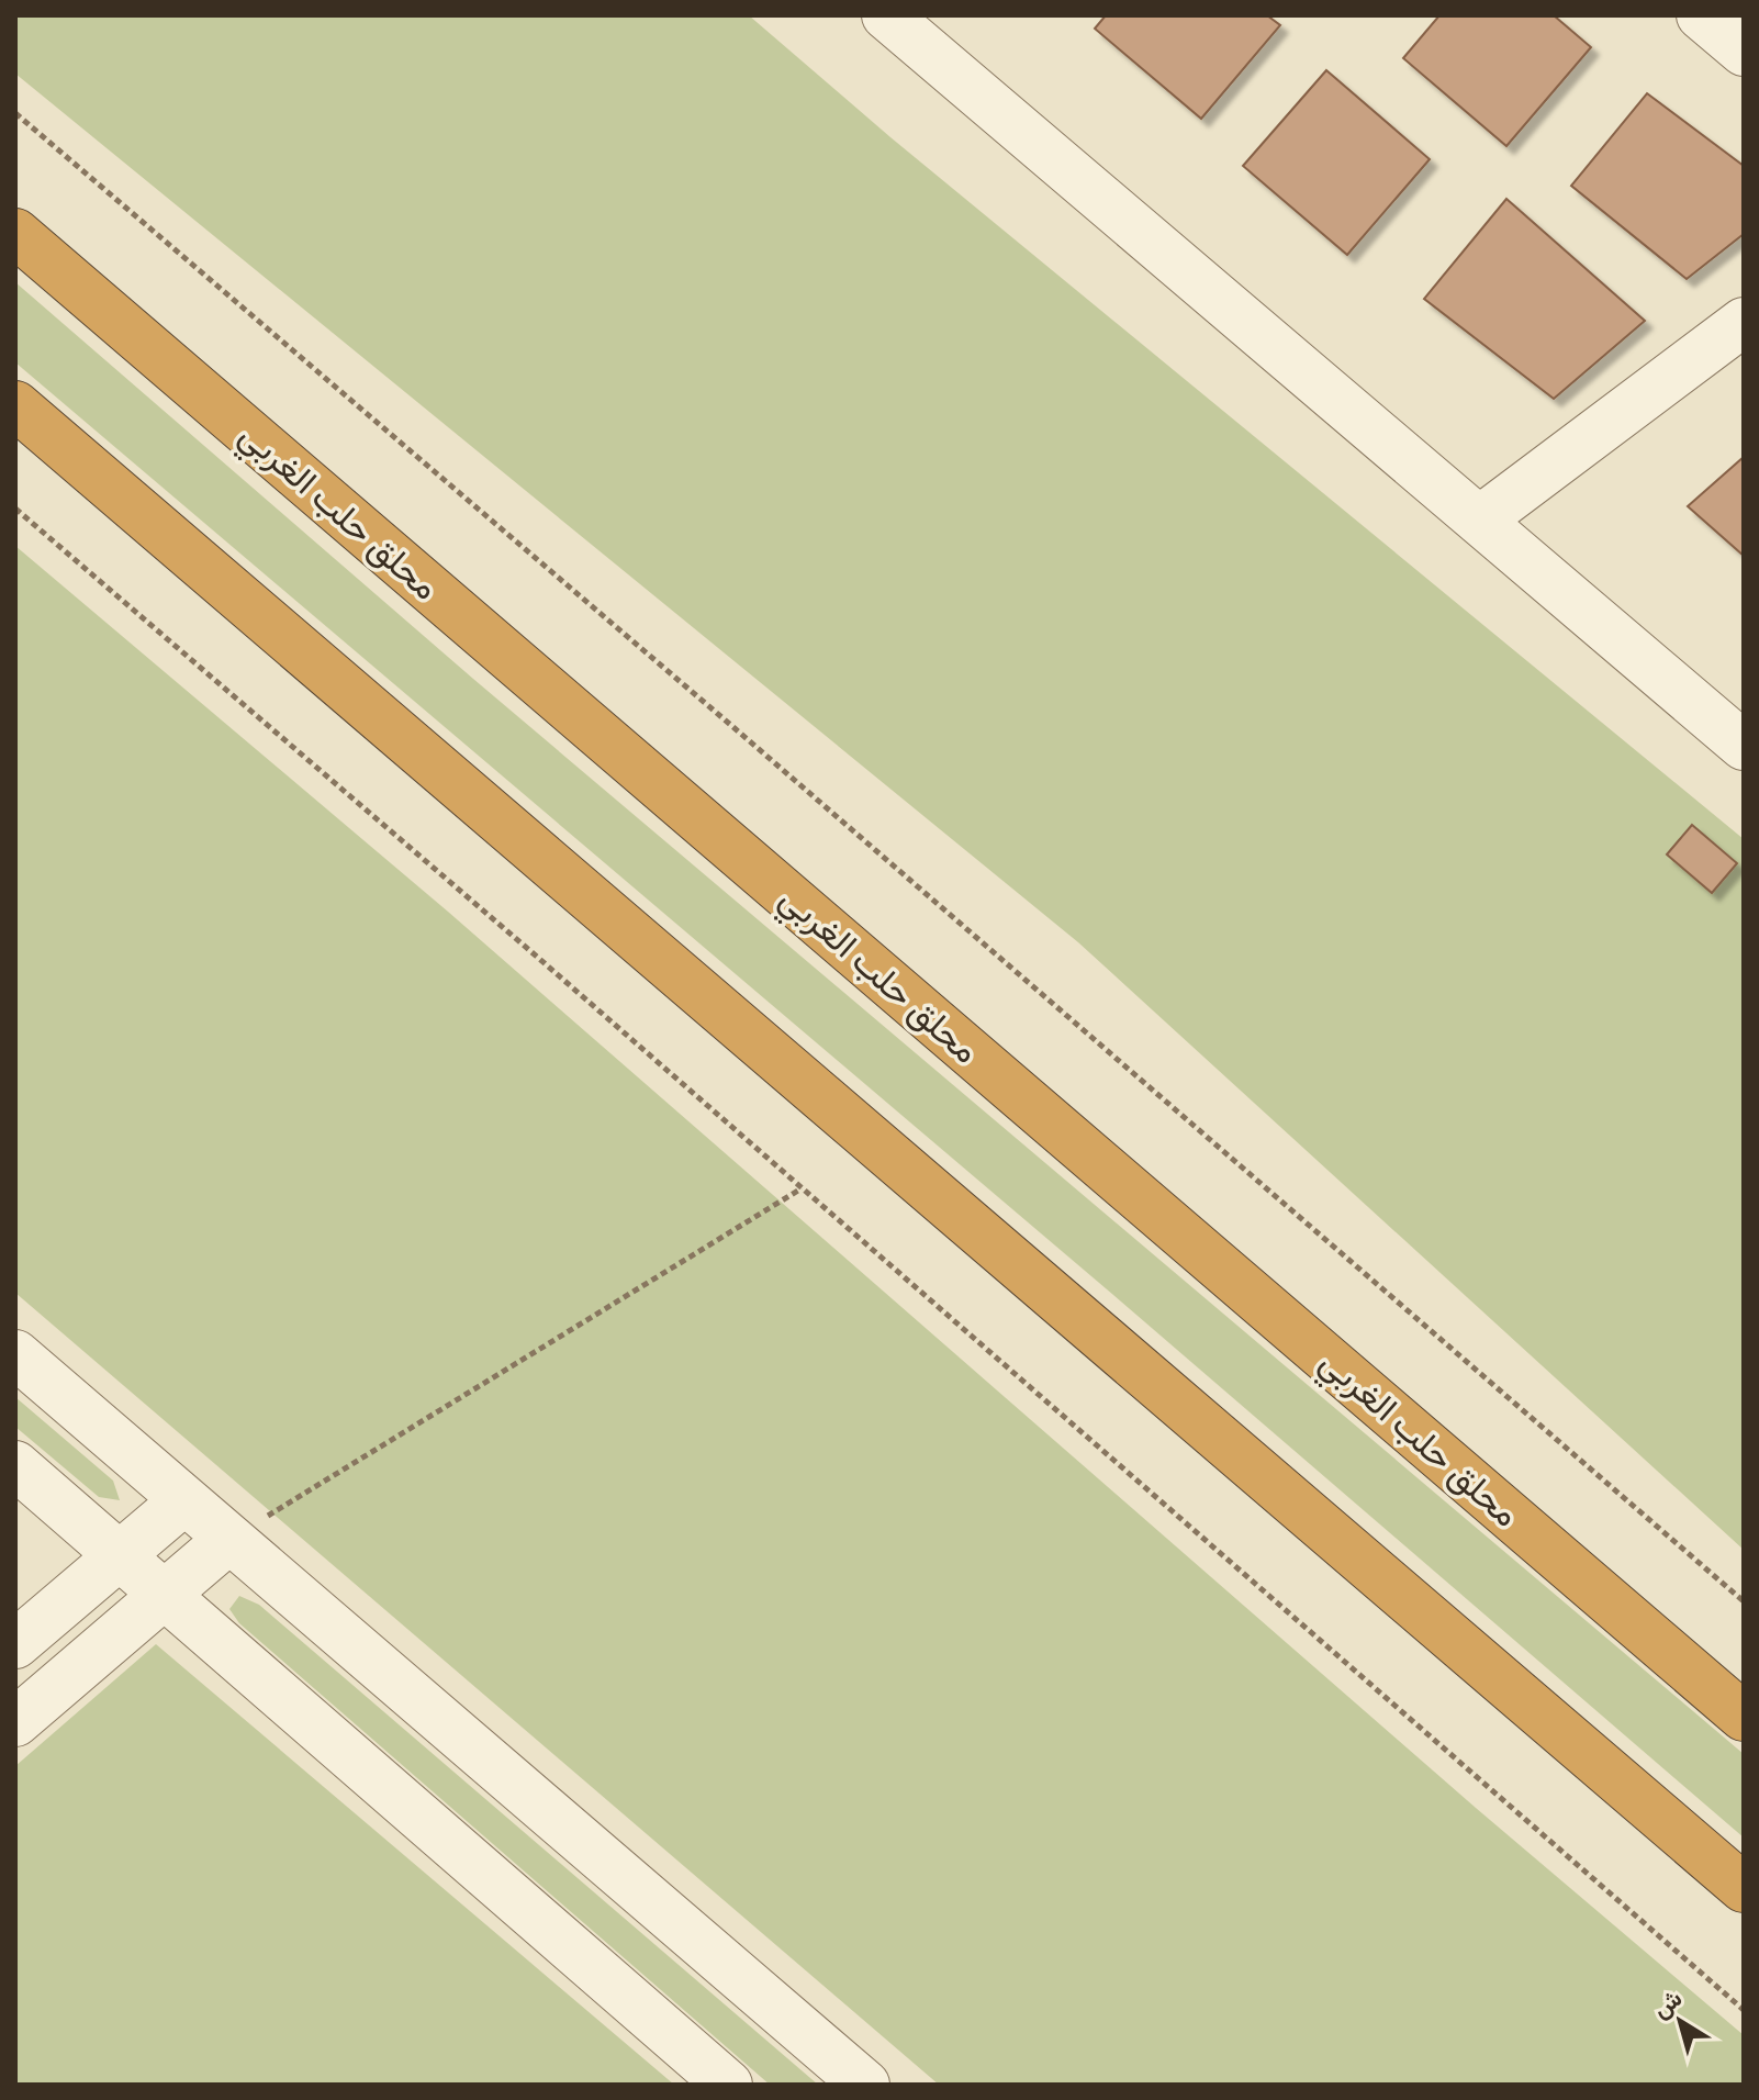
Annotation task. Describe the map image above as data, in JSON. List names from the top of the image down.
{
  "streets": {
    "highway": ["محلق حلب الغربي"]
  },
  "north": "top left"
}
